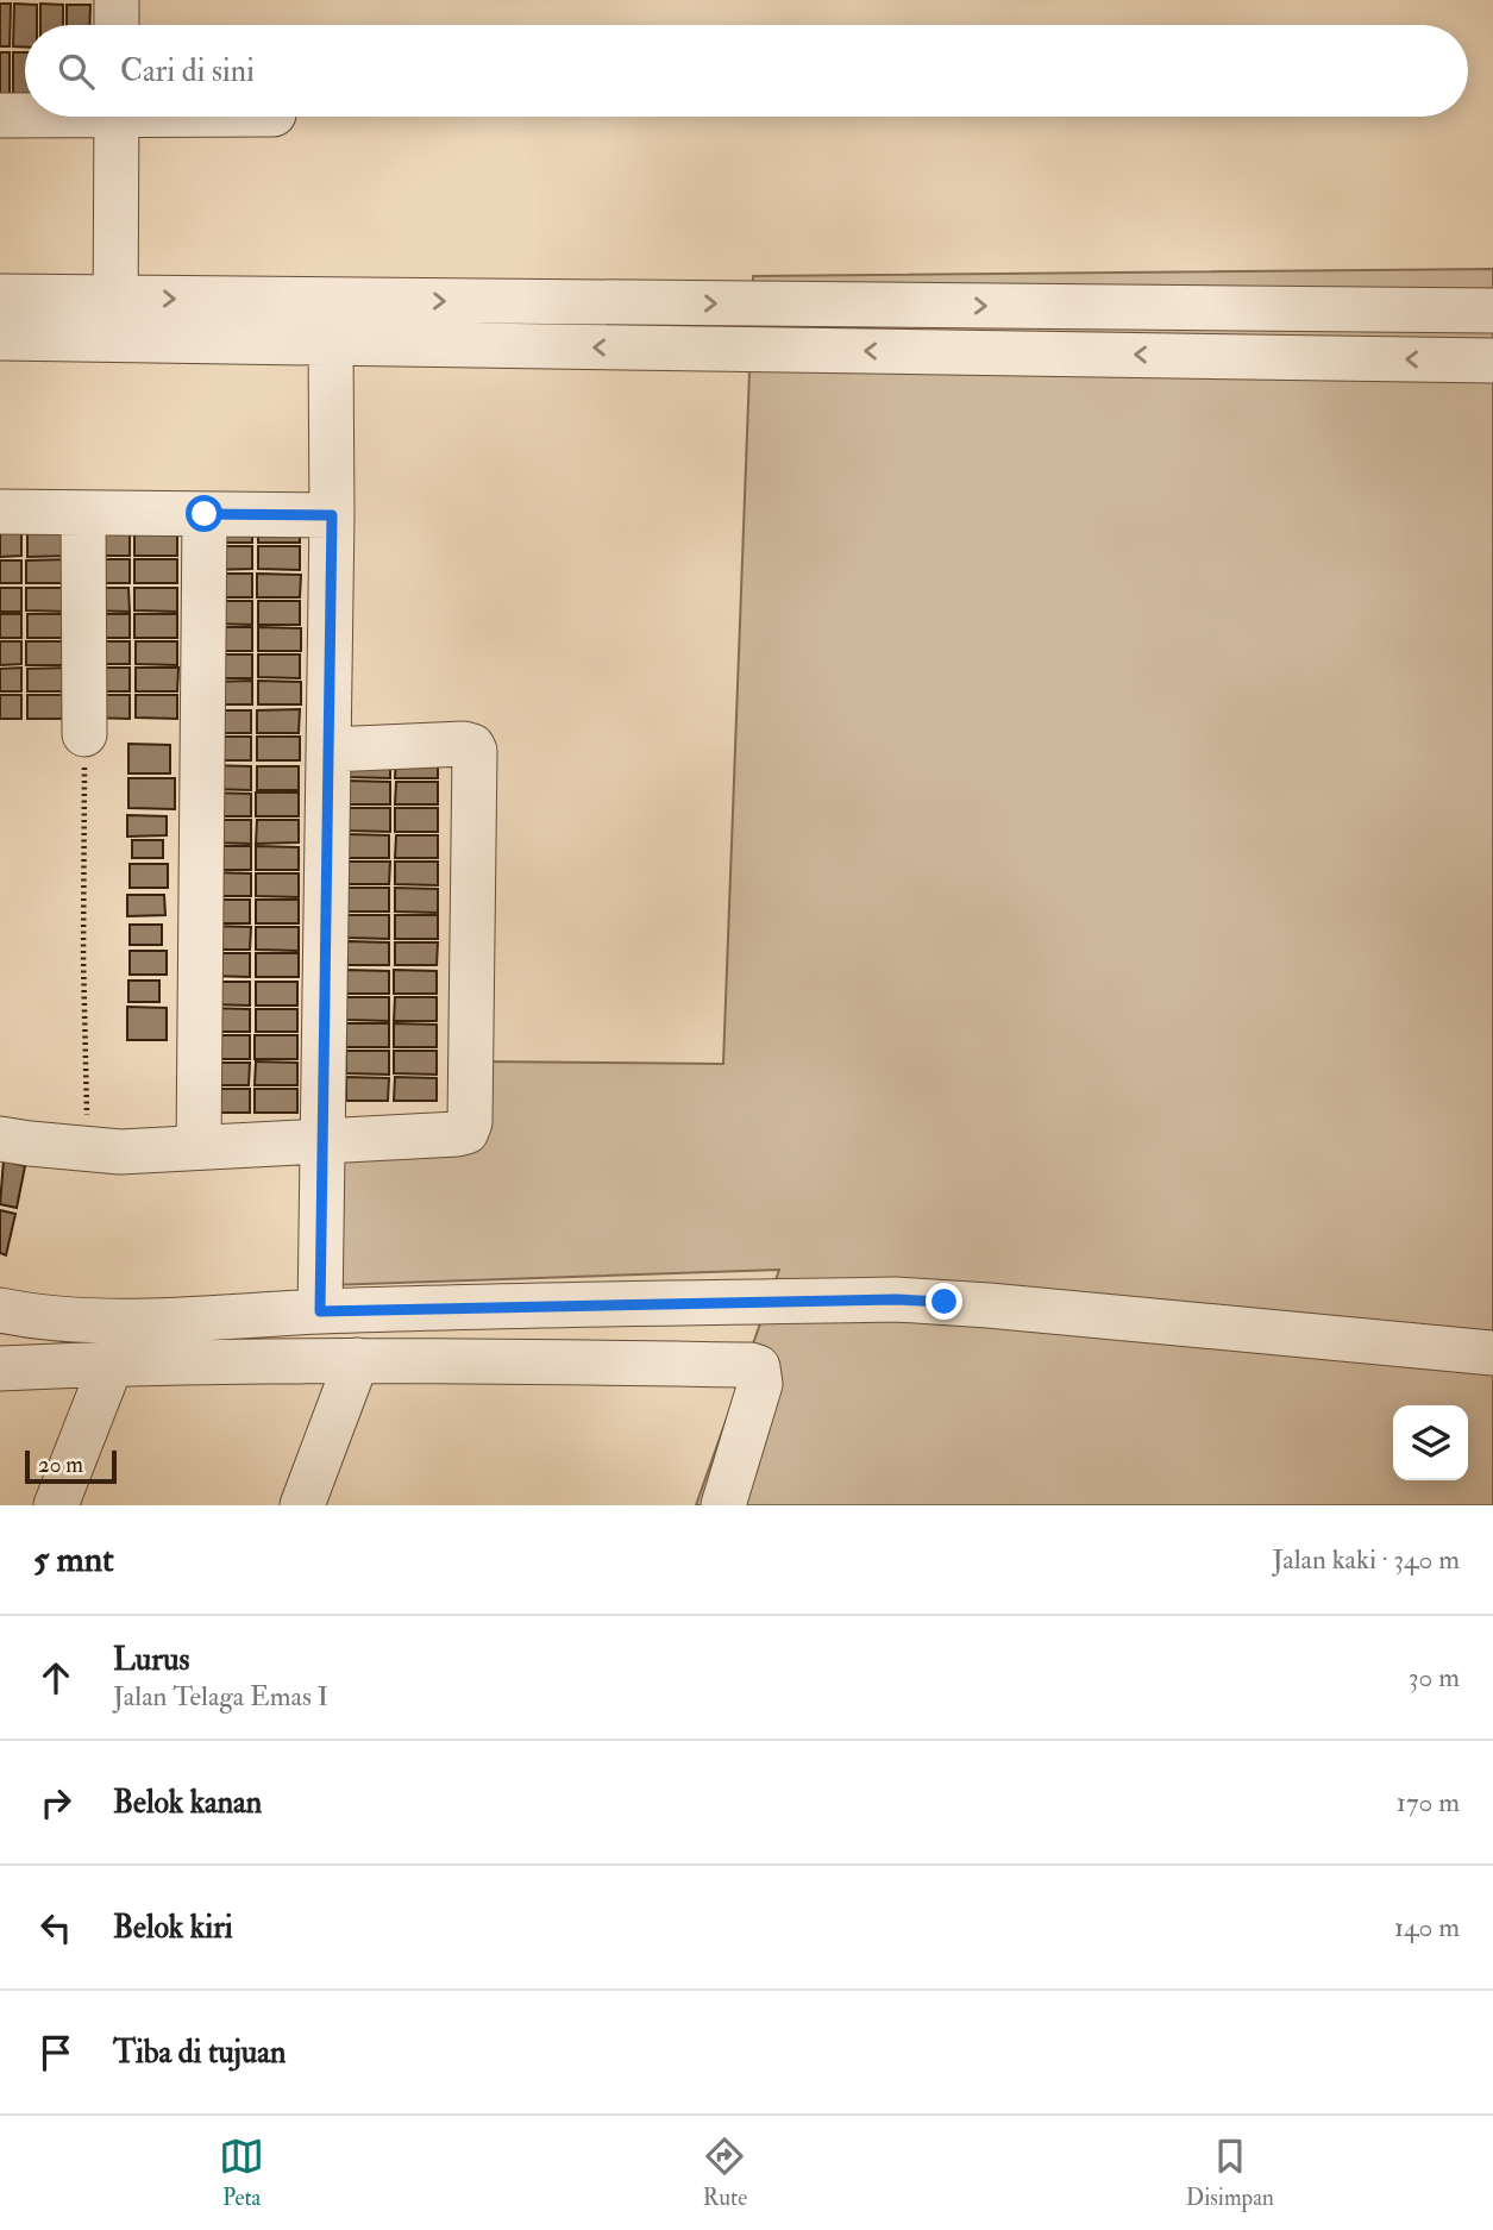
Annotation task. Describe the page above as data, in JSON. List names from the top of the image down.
{
  "scale_bar": "20 m",
  "page": {
    "search": "Cari di sini",
    "scale": "20 m",
    "heading": ["5 mnt", "Jalan kaki · 340 m"],
    "list": [
      ["Lurus", "Jalan Telaga Emas I", "30 m"],
      ["Belok kanan", "170 m"],
      ["Belok kiri", "140 m"],
      "Tiba di tujuan"
    ],
    "nav": ["Peta", "Rute", "Disimpan"]
  }
}
